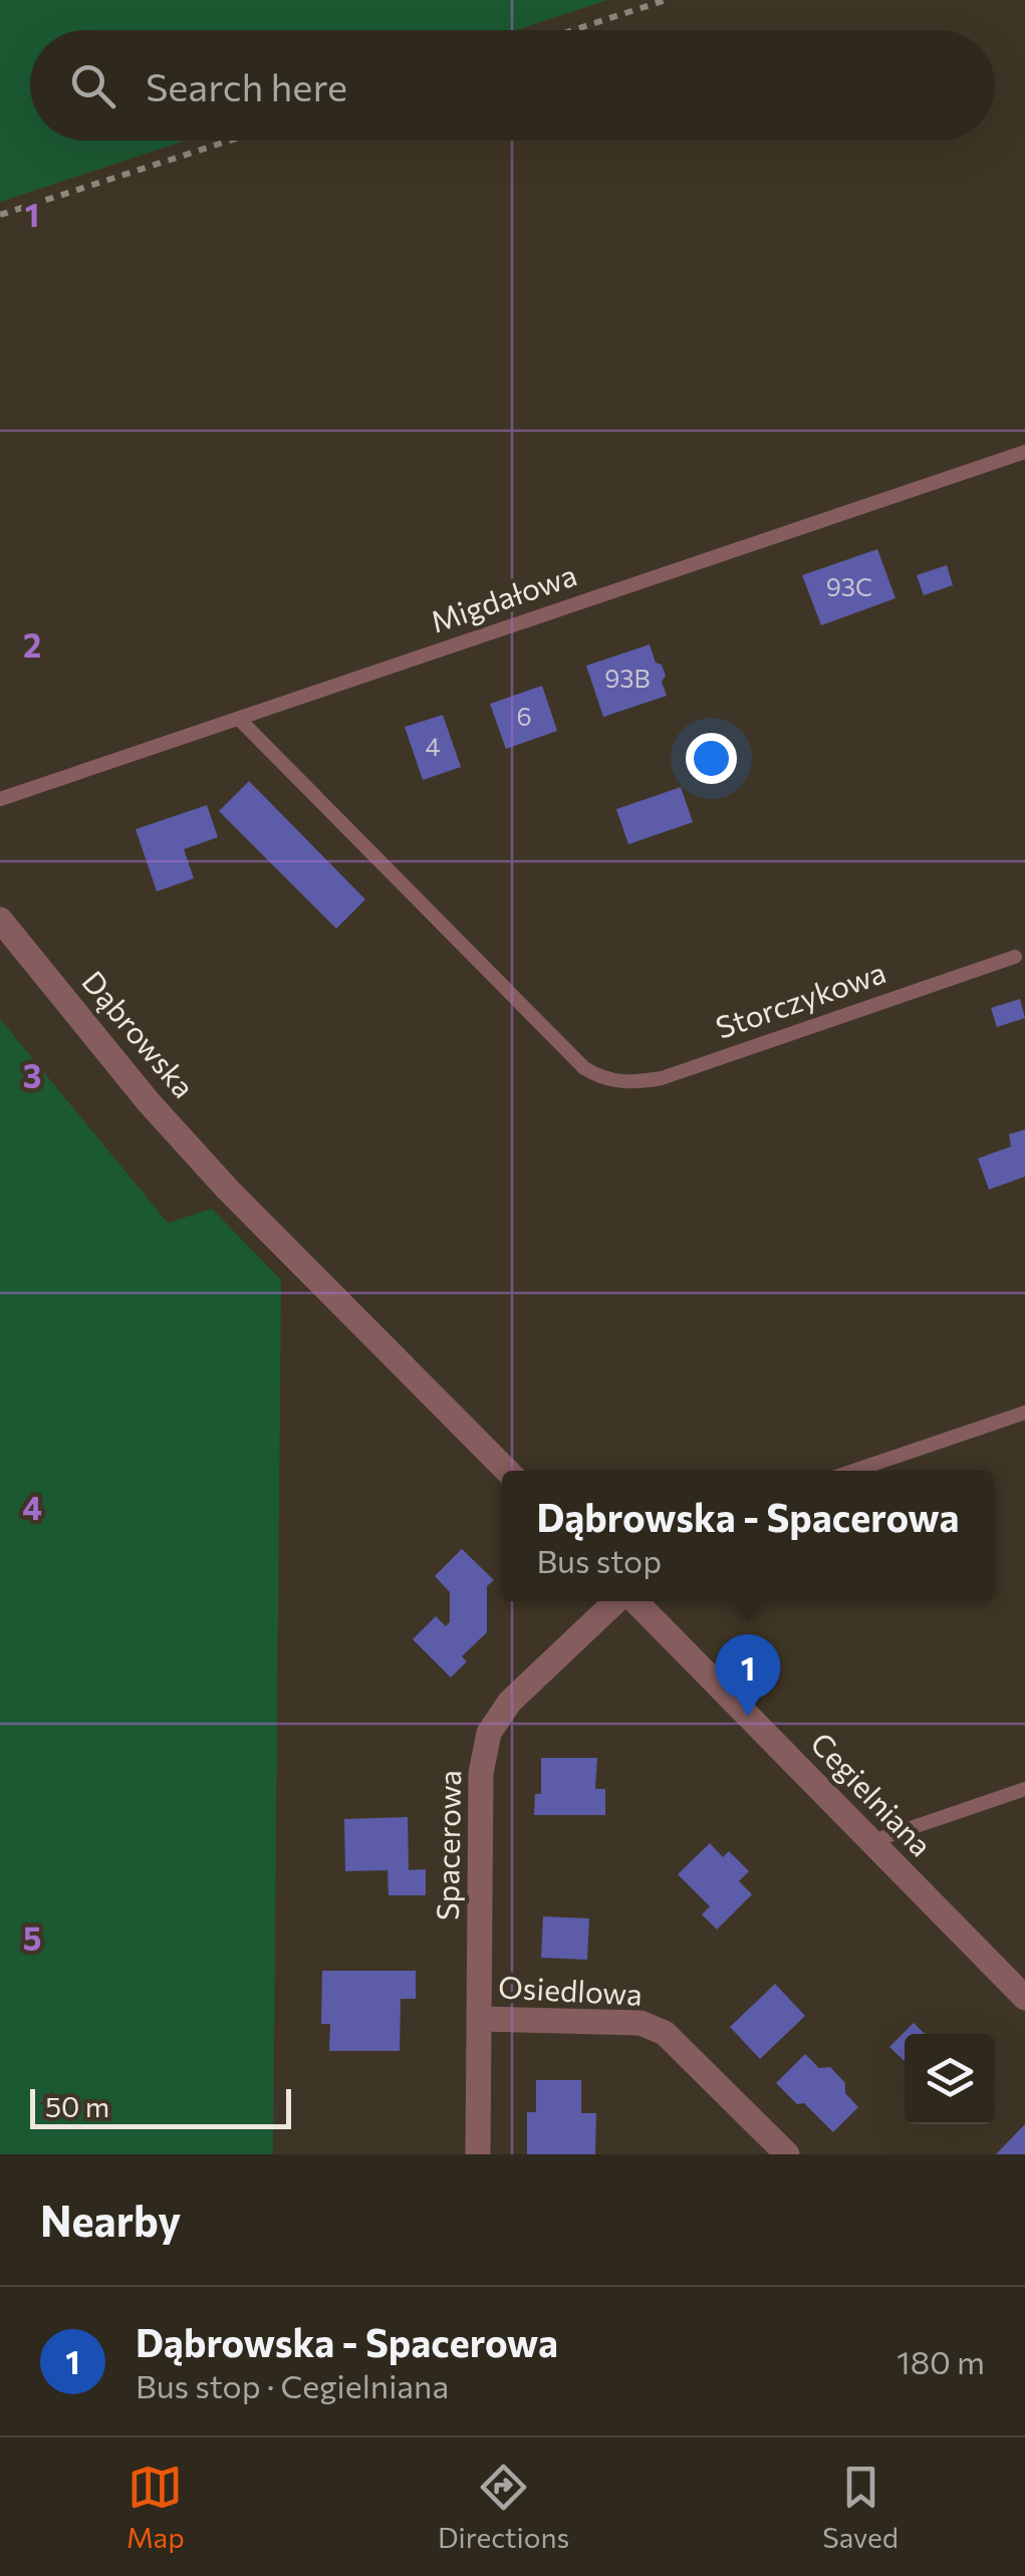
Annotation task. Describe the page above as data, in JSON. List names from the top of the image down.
{
  "streets": {
    "street": [
      "Dąbrowska",
      "Cegielniana",
      "Spacerowa",
      "Osiedlowa"
    ],
    "lane": ["Migdałowa", "Storczykowa"]
  },
  "crossings": [
    ["Migdałowa", "Storczykowa"],
    ["Spacerowa", "Osiedlowa"]
  ],
  "house_numbers": [
    "93C",
    "93B",
    "6",
    "4"
  ],
  "scale_bar": "50 m",
  "page": {
    "search": "Search here",
    "popup": ["Dąbrowska - Spacerowa", "Bus stop"],
    "pins": "1",
    "scale": "50 m",
    "heading": "Nearby",
    "list": [
      {
        "mark": "1",
        "name": "Dąbrowska - Spacerowa",
        "note": "Bus stop · Cegielniana",
        "value": "180 m"
      }
    ],
    "nav": ["Map", "Directions", "Saved"]
  },
  "grid": {
    "rows": [
      "1",
      "2",
      "3",
      "4",
      "5"
    ]
  }
}
